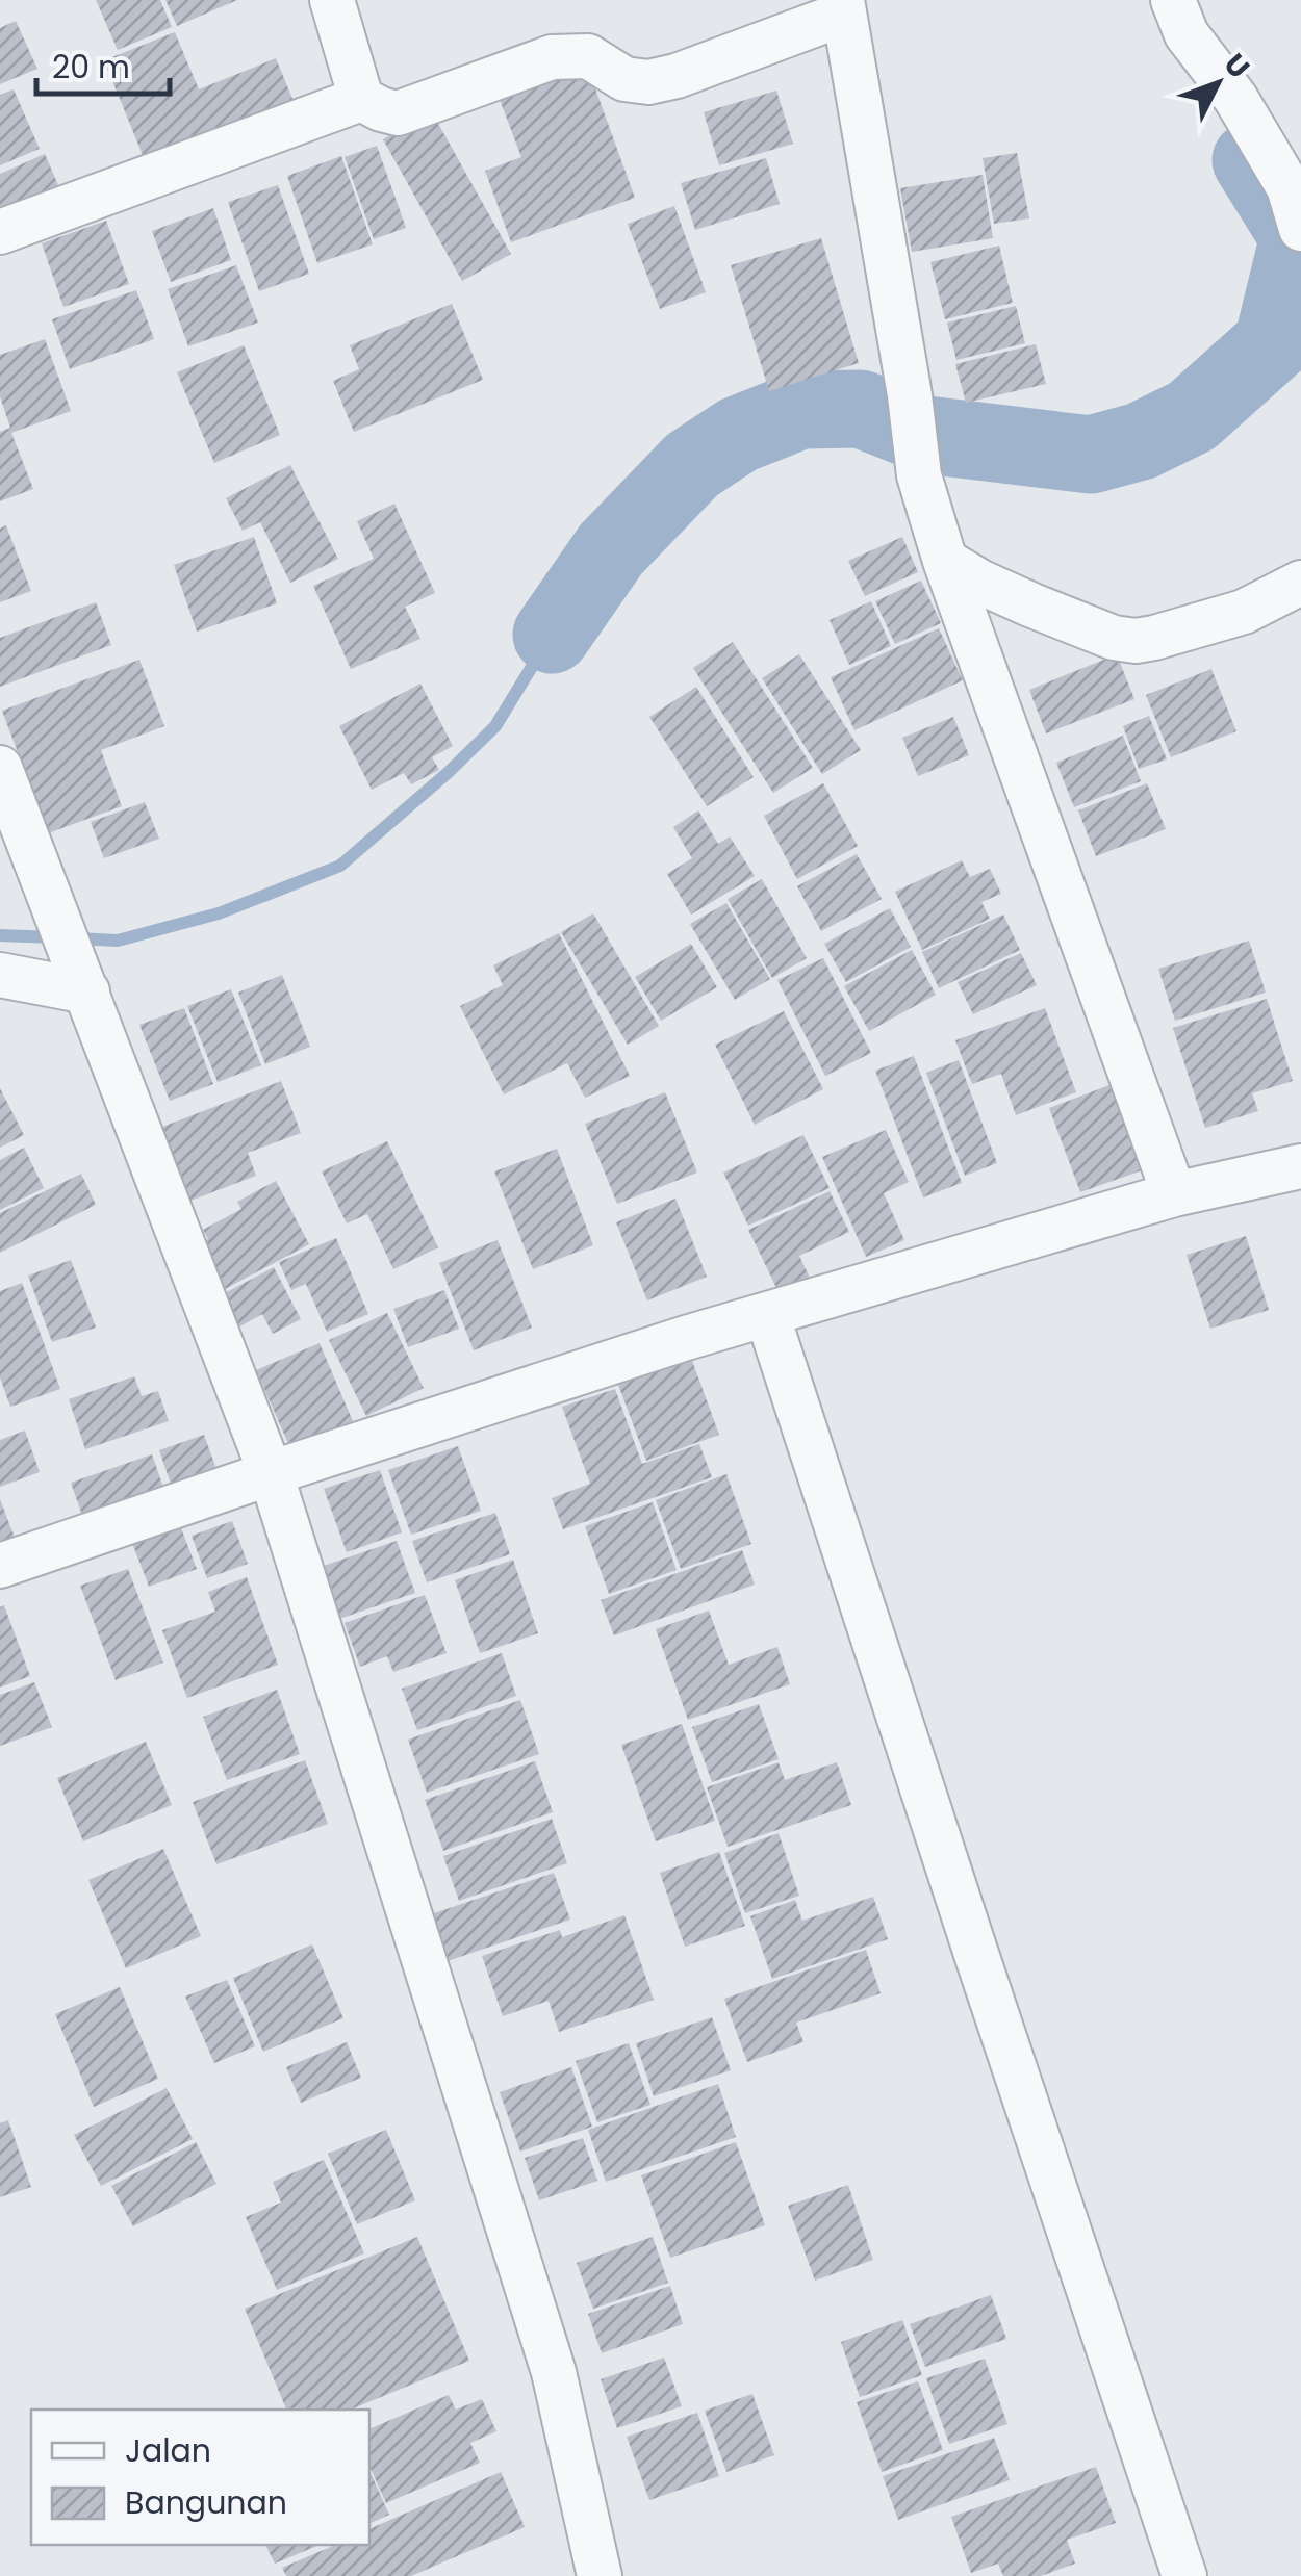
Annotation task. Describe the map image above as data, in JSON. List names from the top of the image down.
{
  "legend": ["Jalan", "Bangunan"],
  "scale_bar": "20 m",
  "north": "top right"
}
